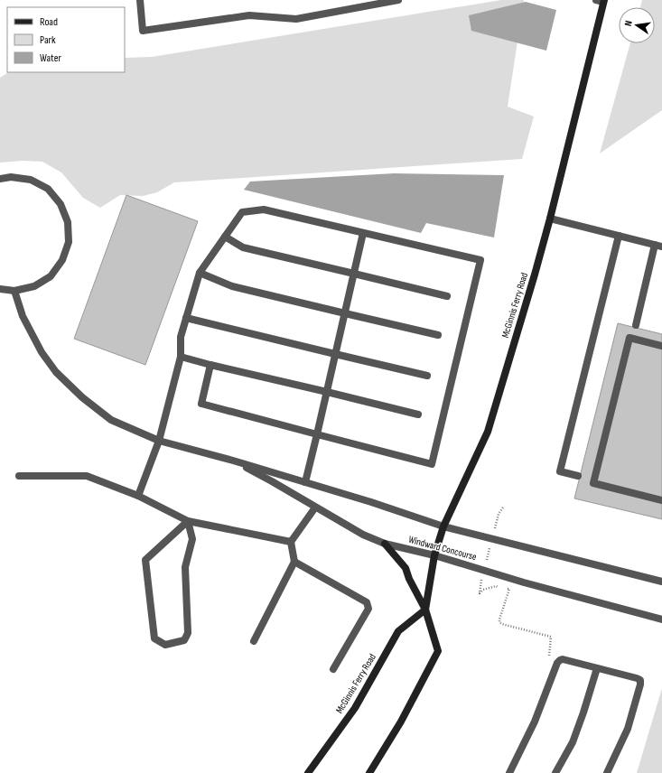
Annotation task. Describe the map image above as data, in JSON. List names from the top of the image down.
{
  "streets": {
    "main road": ["McGinnis Ferry Road"],
    "street": ["Windward Concourse"]
  },
  "crossings": [
    ["McGinnis Ferry Road", "Windward Concourse"]
  ],
  "legend": ["Road", "Park", "Water"],
  "north": "left"
}
